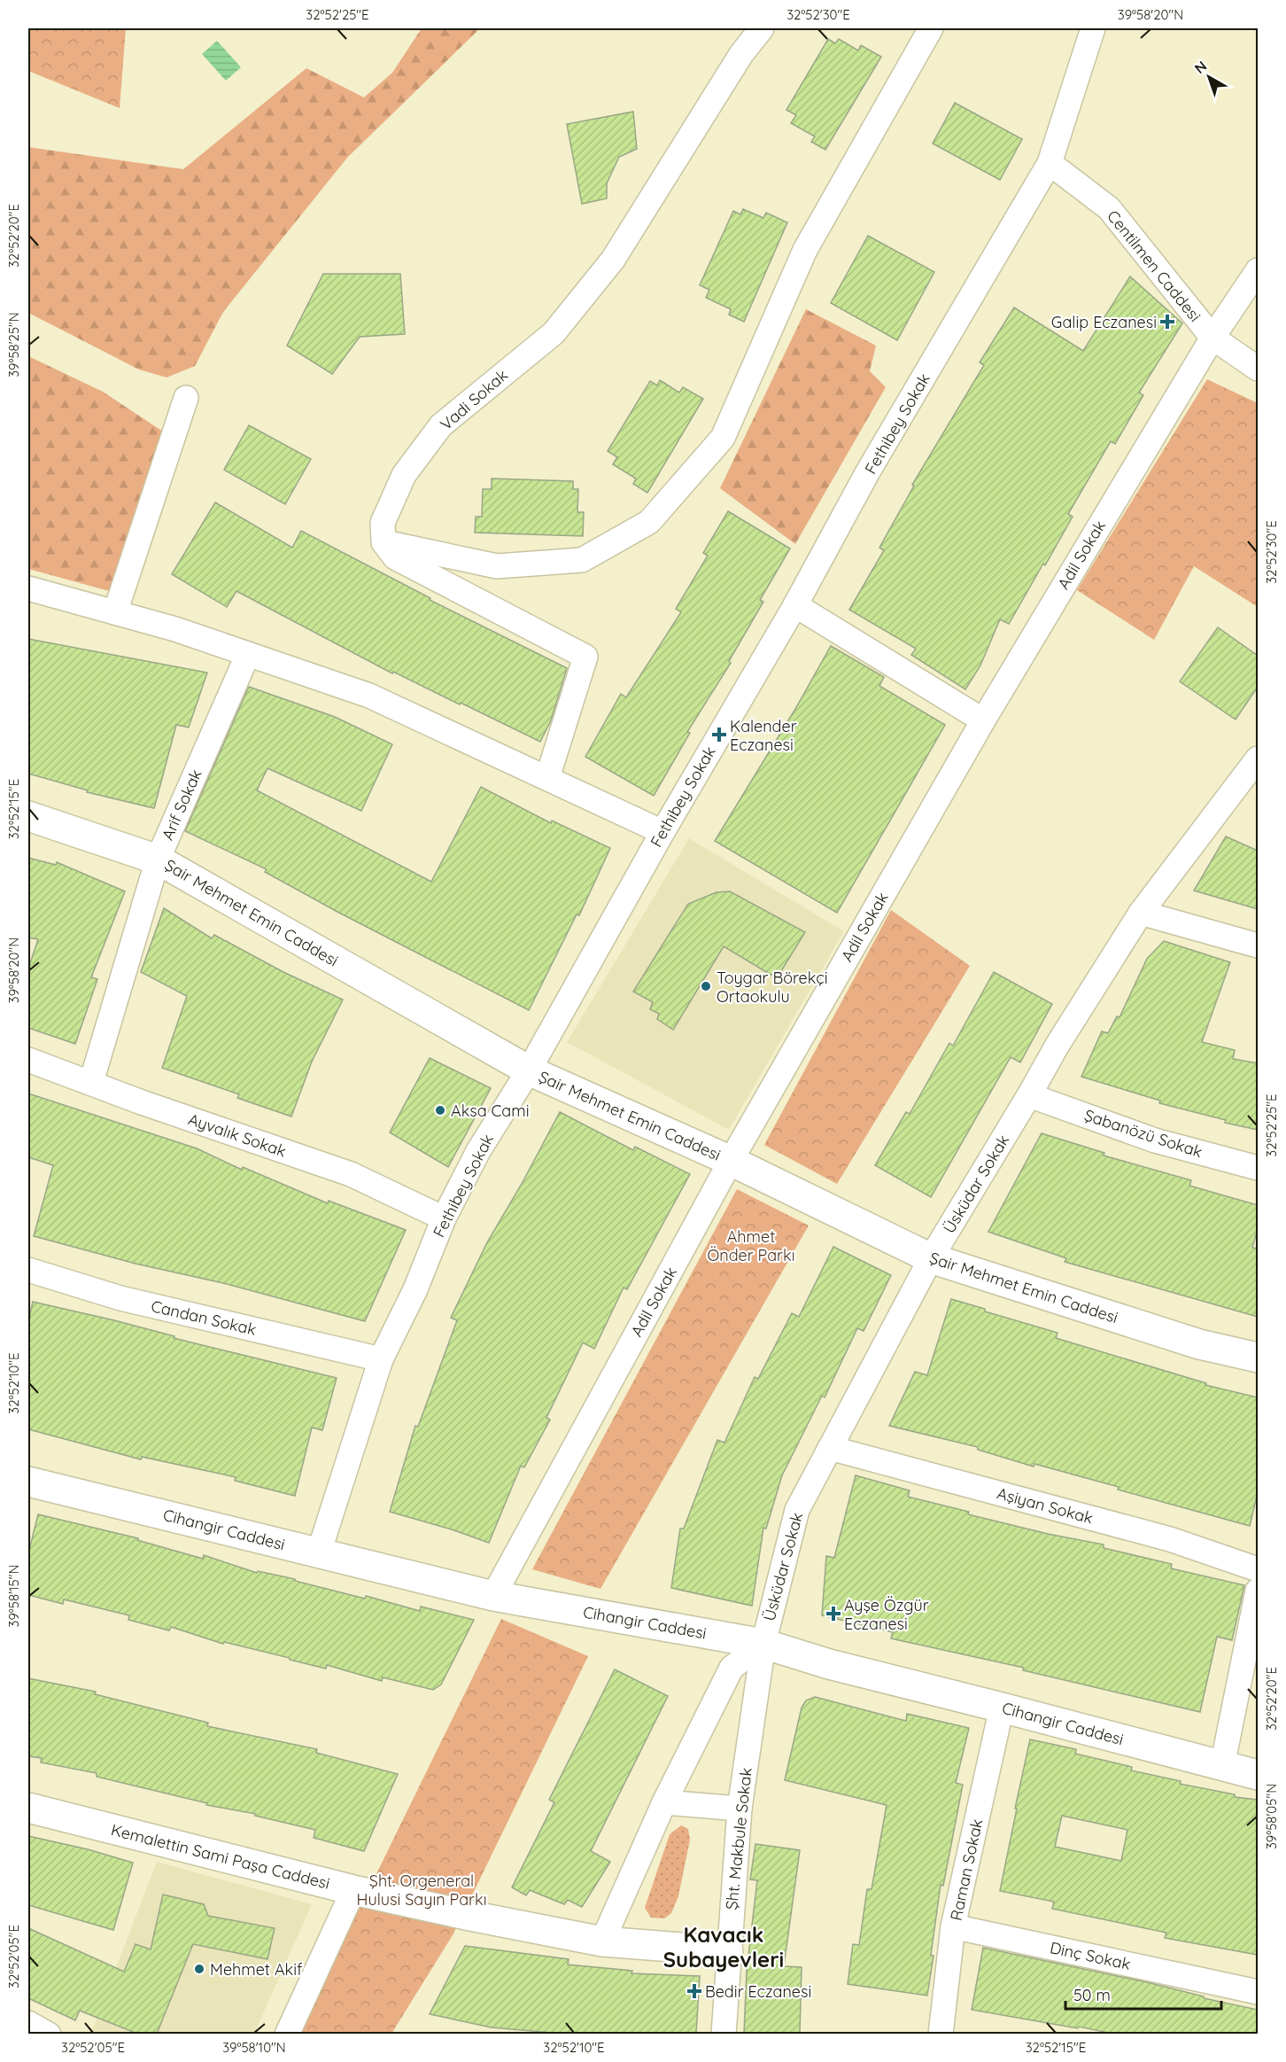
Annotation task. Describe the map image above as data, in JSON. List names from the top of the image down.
{
  "streets": {
    "street": [
      "Centilmen Caddesi",
      "Vadi Sokak",
      "Fethibey Sokak",
      "Adil Sokak",
      "Arif Sokak",
      "Şair Mehmet Emin Caddesi",
      "Şabanözü Sokak",
      "Ayvalık Sokak",
      "Üsküdar Sokak",
      "Candan Sokak",
      "Aşiyan Sokak",
      "Cihangir Caddesi",
      "Şht. Makbule Sokak",
      "Kemalettin Sami Paşa Caddesi",
      "Raman Sokak",
      "Dinç Sokak"
    ]
  },
  "crossings": [
    ["Centilmen Caddesi", "Fethibey Sokak"],
    ["Centilmen Caddesi", "Adil Sokak"],
    ["Fethibey Sokak", "Şair Mehmet Emin Caddesi"],
    ["Fethibey Sokak", "Ayvalık Sokak"],
    ["Fethibey Sokak", "Candan Sokak"],
    ["Fethibey Sokak", "Cihangir Caddesi"],
    ["Adil Sokak", "Şair Mehmet Emin Caddesi"],
    ["Adil Sokak", "Cihangir Caddesi"],
    ["Arif Sokak", "Şair Mehmet Emin Caddesi"],
    ["Arif Sokak", "Ayvalık Sokak"],
    ["Şair Mehmet Emin Caddesi", "Üsküdar Sokak"],
    ["Şabanözü Sokak", "Üsküdar Sokak"],
    ["Üsküdar Sokak", "Aşiyan Sokak"],
    ["Üsküdar Sokak", "Cihangir Caddesi"],
    ["Üsküdar Sokak", "Şht. Makbule Sokak"],
    ["Cihangir Caddesi", "Şht. Makbule Sokak"],
    ["Cihangir Caddesi", "Raman Sokak"],
    ["Şht. Makbule Sokak", "Kemalettin Sami Paşa Caddesi"],
    ["Raman Sokak", "Dinç Sokak"]
  ],
  "districts": ["Kavacık Subayevleri"],
  "parks": ["Ahmet Önder Parkı", "Şht. Orgeneral Hulusi Sayın Parkı"],
  "places": {
    "health": [
      "Galip Eczanesi",
      "Kalender Eczanesi",
      "Ayşe Özgür Eczanesi",
      "Bedir Eczanesi"
    ],
    "other": ["Toygar Börekçi Ortaokulu", "Aksa Cami", "Mehmet Akif"]
  },
  "scale_bar": "50 m",
  "north": "top left",
  "coordinates": [
    "32°52'25\"E",
    "32°52'30\"E",
    "39°58'20\"N",
    "32°52'20\"E",
    "39°58'25\"N",
    "32°52'15\"E",
    "32°52'10\"E",
    "39°58'15\"N",
    "39°58'05\"N",
    "32°52'05\"E",
    "39°58'10\"N"
  ]
}
